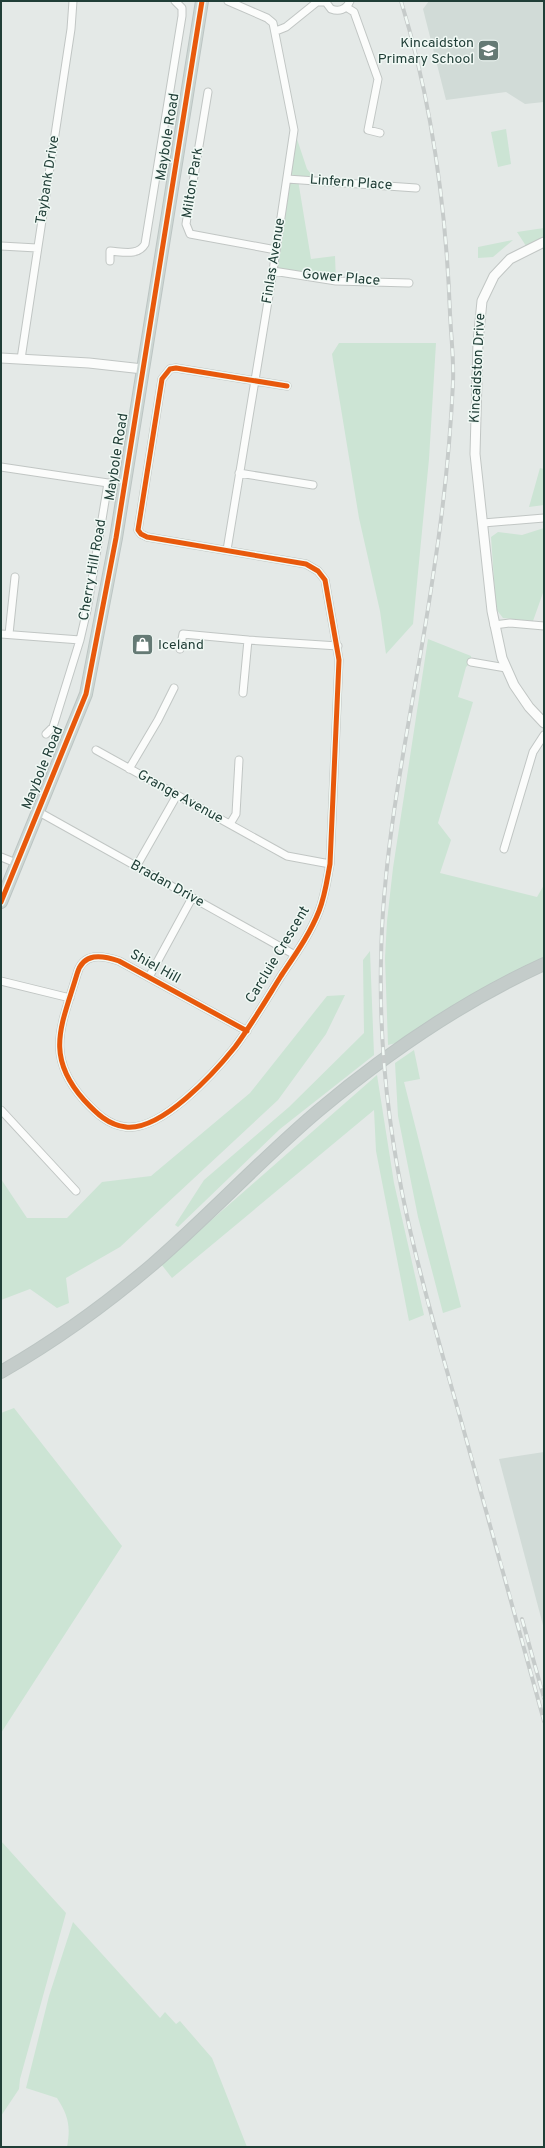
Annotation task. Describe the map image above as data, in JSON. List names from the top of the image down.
{
  "streets": {
    "main road": ["Maybole Road"],
    "street": [
      "Taybank Drive",
      "Milton Park",
      "Linfern Place",
      "Finlas Avenue",
      "Gower Place",
      "Kincaidston Drive",
      "Cherry Hill Road",
      "Grange Avenue",
      "Bradan Drive",
      "Carcluie Crescent",
      "Shiel Hill"
    ]
  },
  "crossings": [
    ["Maybole Road", "Bradan Drive"],
    ["Milton Park", "Finlas Avenue"],
    ["Linfern Place", "Finlas Avenue"],
    ["Finlas Avenue", "Gower Place"],
    ["Finlas Avenue", "Carcluie Crescent"],
    ["Grange Avenue", "Carcluie Crescent"],
    ["Bradan Drive", "Carcluie Crescent"],
    ["Carcluie Crescent", "Shiel Hill"]
  ],
  "places": {
    "school or university": ["Kincaidston Primary School"],
    "shop": ["Iceland"]
  }
}
